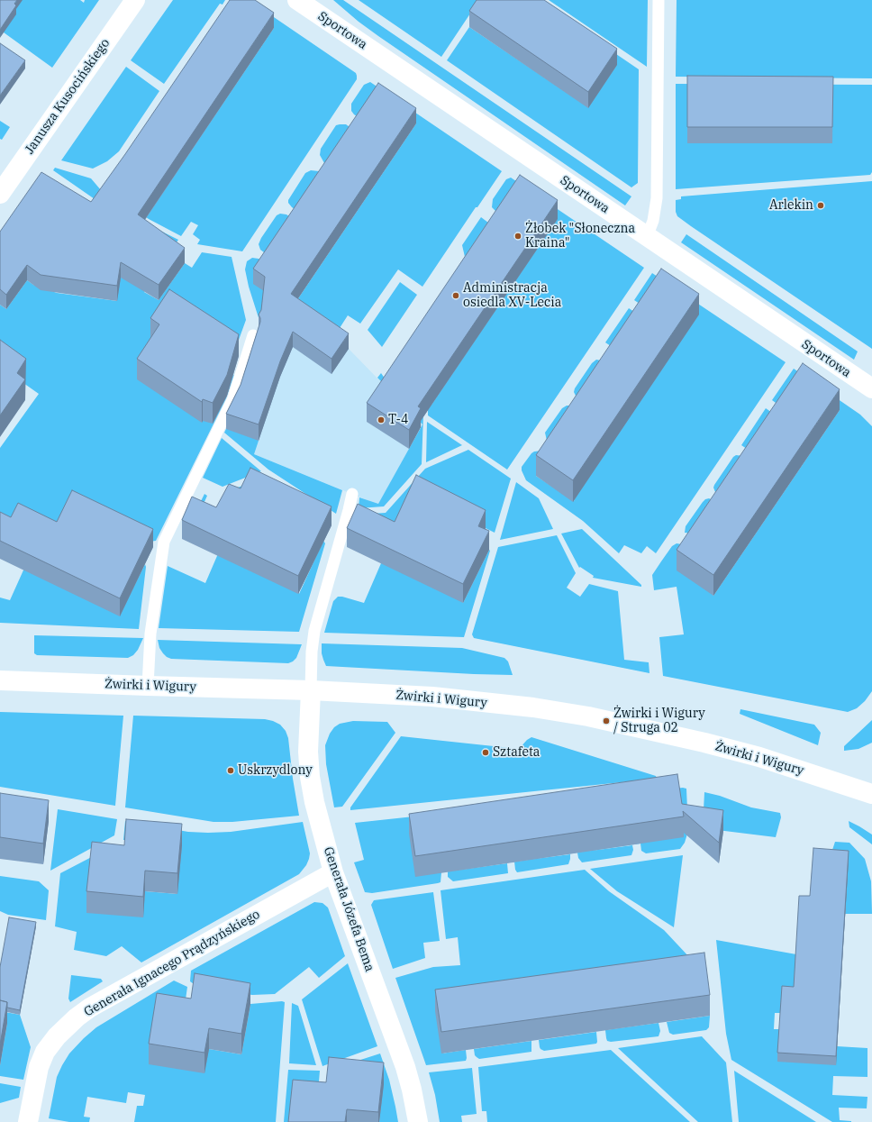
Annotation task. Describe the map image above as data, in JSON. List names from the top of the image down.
{
  "streets": {
    "street": [
      "Sportowa",
      "Janusza Kusocińskiego",
      "Żwirki i Wigury",
      "Generała Józefa Bema",
      "Generała Ignacego Prądzyńskiego"
    ]
  },
  "crossings": [
    ["Żwirki i Wigury", "Generała Józefa Bema"],
    ["Generała Józefa Bema", "Generała Ignacego Prądzyńskiego"]
  ],
  "places": [
    "Arlekin",
    "Żłobek \"Słoneczna Kraina\"",
    "Administracja osiedla XV-Lecia",
    "T-4",
    "Żwirki i Wigury / Struga 02",
    "Sztafeta",
    "Uskrzydlony"
  ]
}
